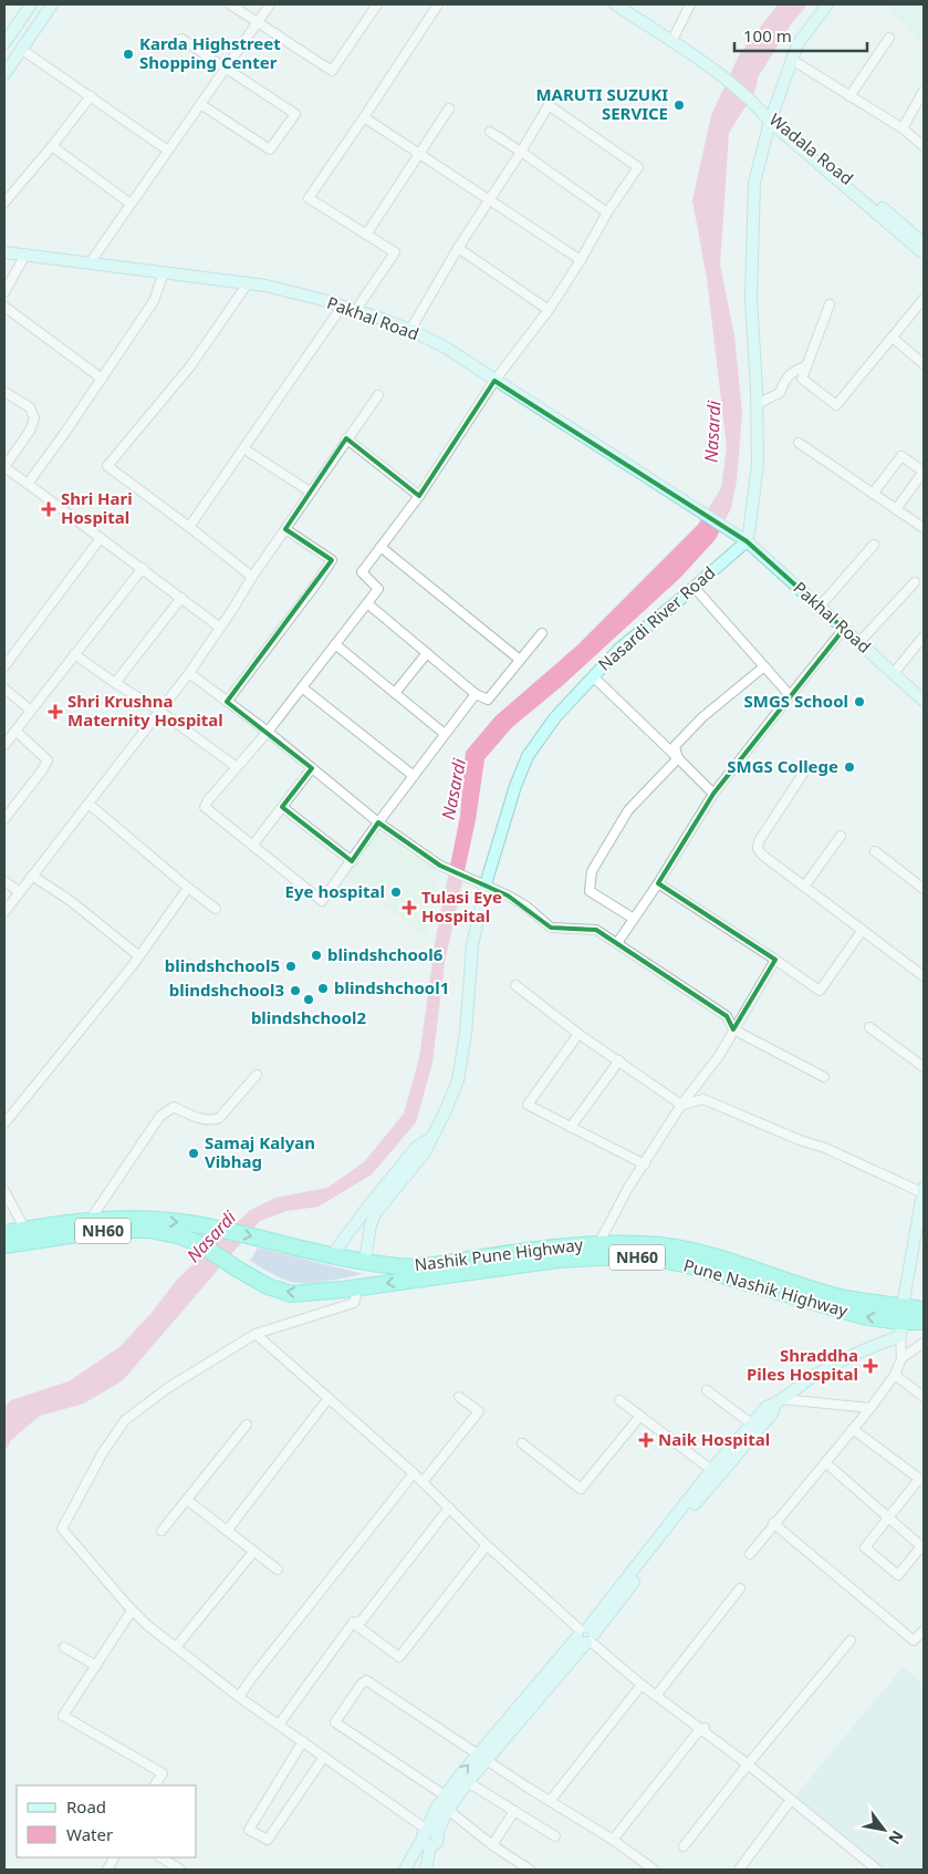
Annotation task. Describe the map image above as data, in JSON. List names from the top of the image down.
{
  "streets": {
    "highway": ["NH60", "Nashik Pune Highway"],
    "street": ["Wadala Road", "Pakhal Road", "Nasardi River Road"]
  },
  "crossings": [
    ["Pakhal Road", "Nasardi River Road"],
    ["Nasardi River Road", "Nashik Pune Highway"],
    ["NH60", "Nashik Pune Highway"]
  ],
  "water": ["Nasardi"],
  "places": {
    "other": [
      "Karda Highstreet Shopping Center",
      "MARUTI SUZUKI SERVICE",
      "SMGS School",
      "SMGS College",
      "Eye hospital",
      "blindshchool6",
      "blindshchool5",
      "blindshchool1",
      "blindshchool3",
      "blindshchool2",
      "Samaj Kalyan Vibhag"
    ],
    "health": [
      "Shri Hari Hospital",
      "Shri Krushna Maternity Hospital",
      "Tulasi Eye Hospital",
      "Shraddha Piles Hospital",
      "Naik Hospital"
    ]
  },
  "legend": ["Road", "Water"],
  "scale_bar": "100 m",
  "north": "bottom right"
}
